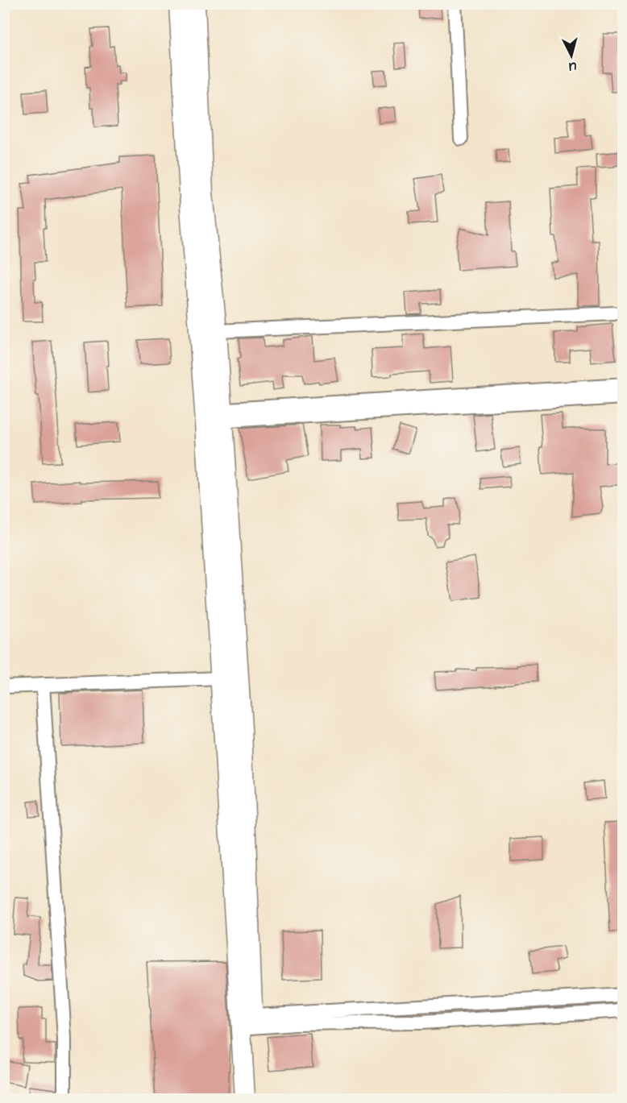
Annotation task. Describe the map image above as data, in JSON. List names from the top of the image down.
{
  "north": "bottom"
}
